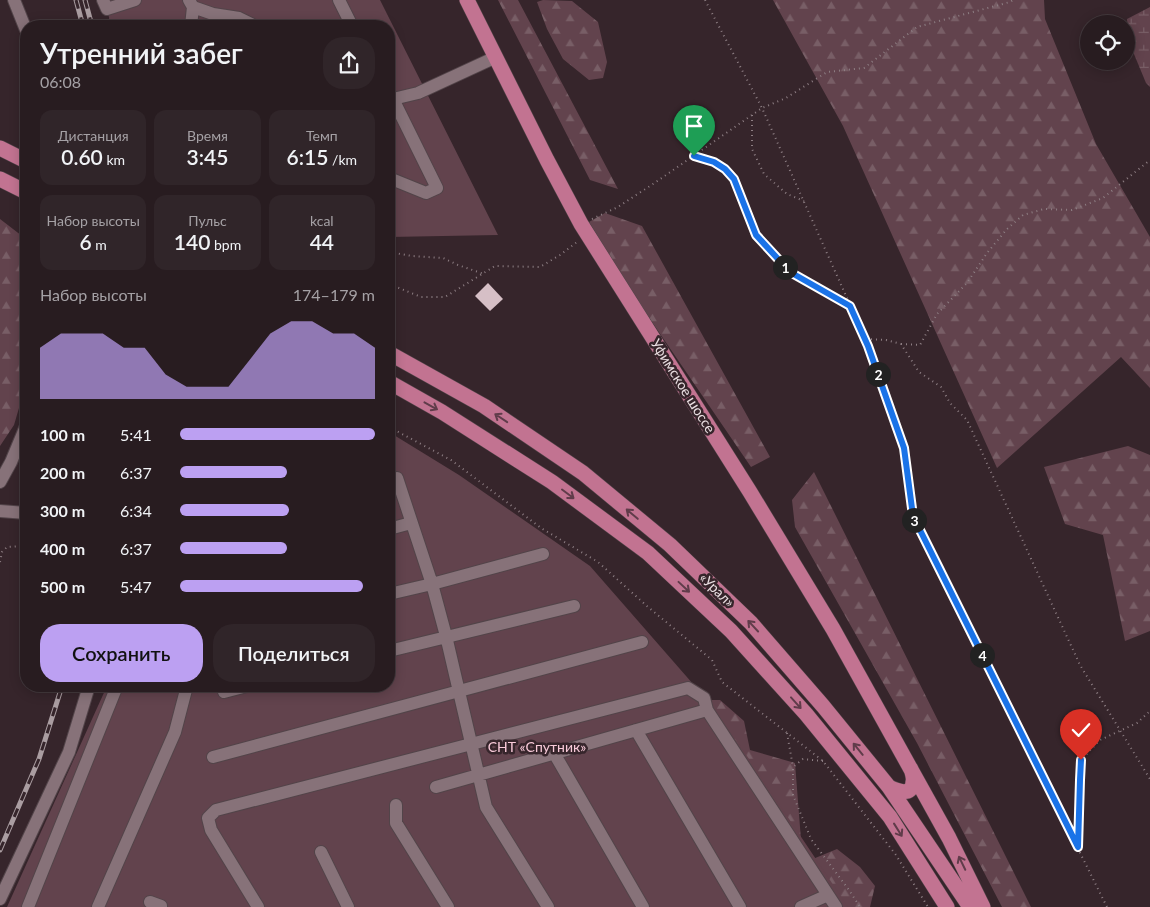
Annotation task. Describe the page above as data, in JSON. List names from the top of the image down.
{
  "streets": {
    "main road": ["Уфимское шоссе", "«Урал»"]
  },
  "parks": ["СНТ «Спутник»"],
  "page": {
    "heading": ["Утренний забег", "06:08"],
    "stats": [
      ["Дистанция", "0.60 km"],
      ["Время", "3:45"],
      ["Темп", "6:15 /km"],
      ["Набор высоты", "6 m"],
      ["Пульс", "140 bpm"],
      ["kcal", "44"]
    ],
    "pins": [
      "1",
      "2",
      "3",
      "4"
    ],
    "chart": ["Набор высоты", "174–179 m"],
    "list": [
      {
        "name": "100 m",
        "note": "5:41"
      },
      {
        "name": "200 m",
        "note": "6:37"
      },
      {
        "name": "300 m",
        "note": "6:34"
      },
      {
        "name": "400 m",
        "note": "6:37"
      },
      {
        "name": "500 m",
        "note": "5:47"
      }
    ],
    "buttons": ["Сохранить", "Поделиться"]
  }
}
